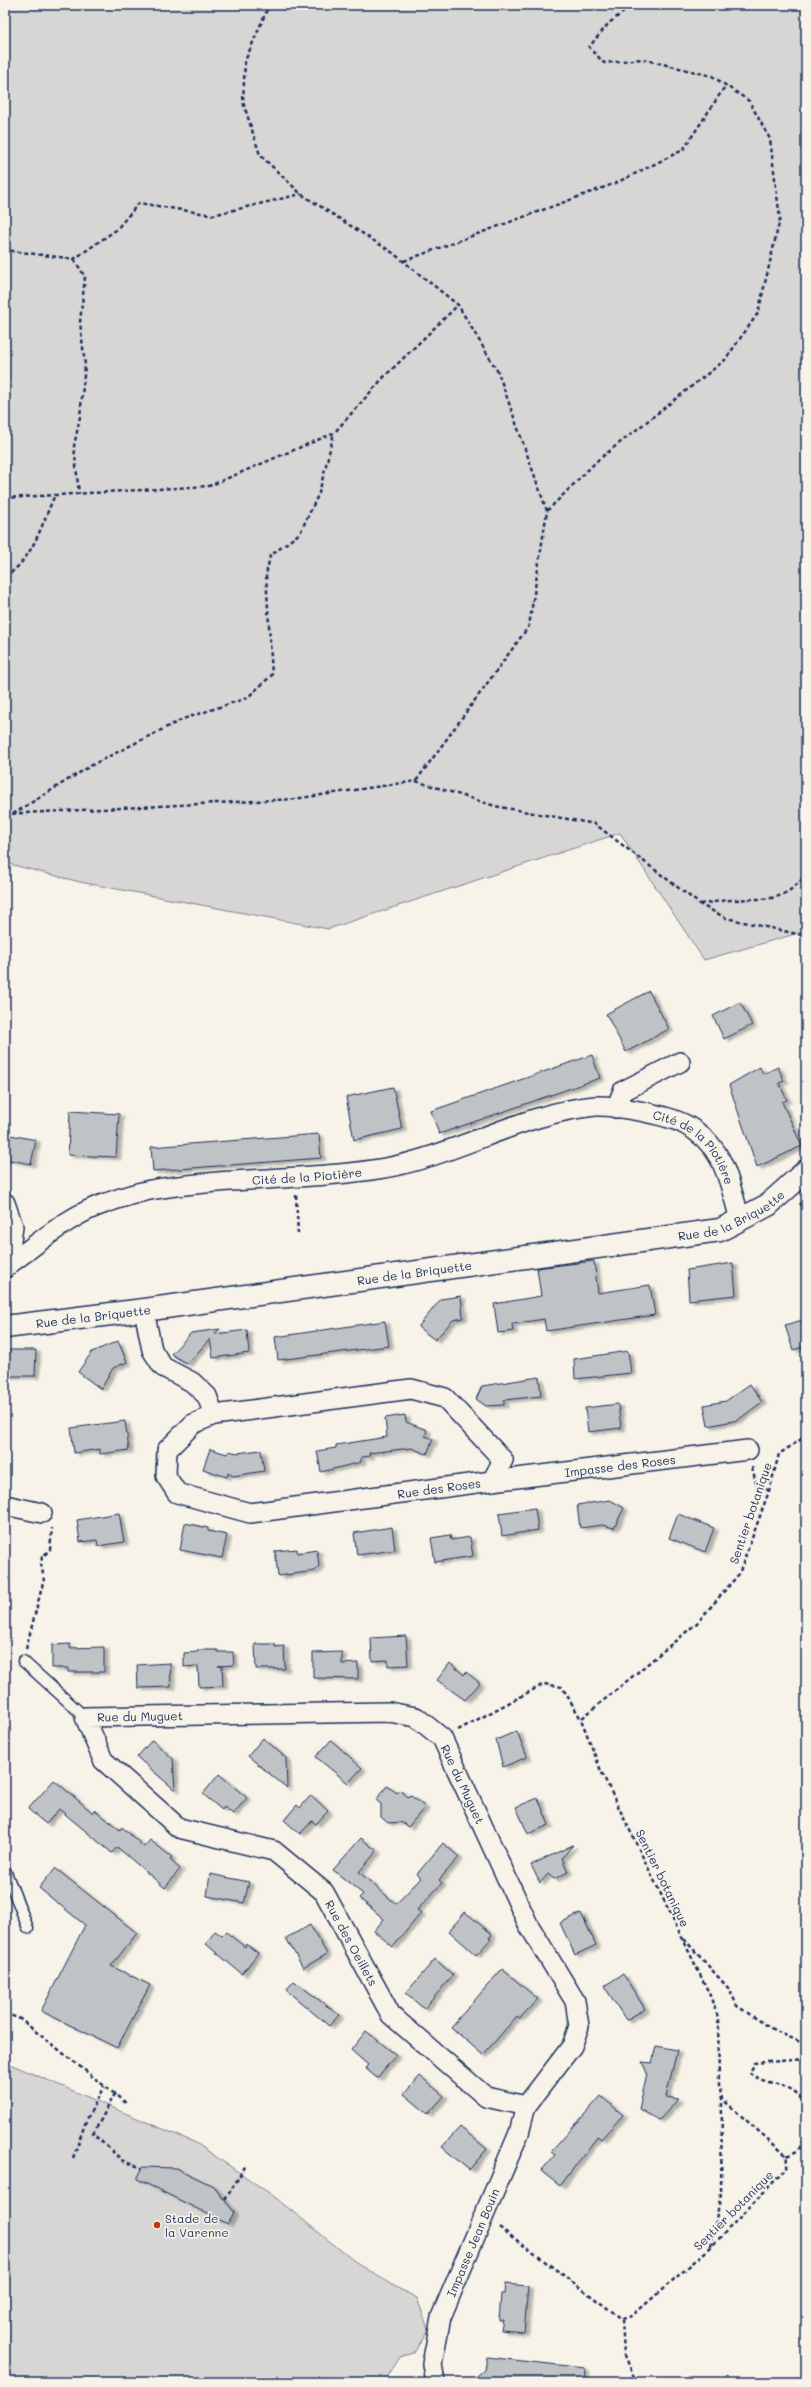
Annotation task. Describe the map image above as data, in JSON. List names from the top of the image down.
{
  "streets": {
    "main road": ["Rue de la Briquette"],
    "street": [
      "Cité de la Piotière",
      "Impasse des Roses",
      "Rue des Roses",
      "Rue du Muguet",
      "Rue des Oeillets",
      "Impasse Jean Bouin"
    ],
    "path": ["Sentier botanique"]
  },
  "crossings": [
    ["Cité de la Piotière", "Rue de la Briquette"],
    ["Impasse des Roses", "Rue des Roses"],
    ["Rue du Muguet", "Rue des Oeillets"],
    ["Rue du Muguet", "Impasse Jean Bouin"],
    ["Rue des Oeillets", "Impasse Jean Bouin"]
  ],
  "places": ["Stade de la Varenne"]
}
